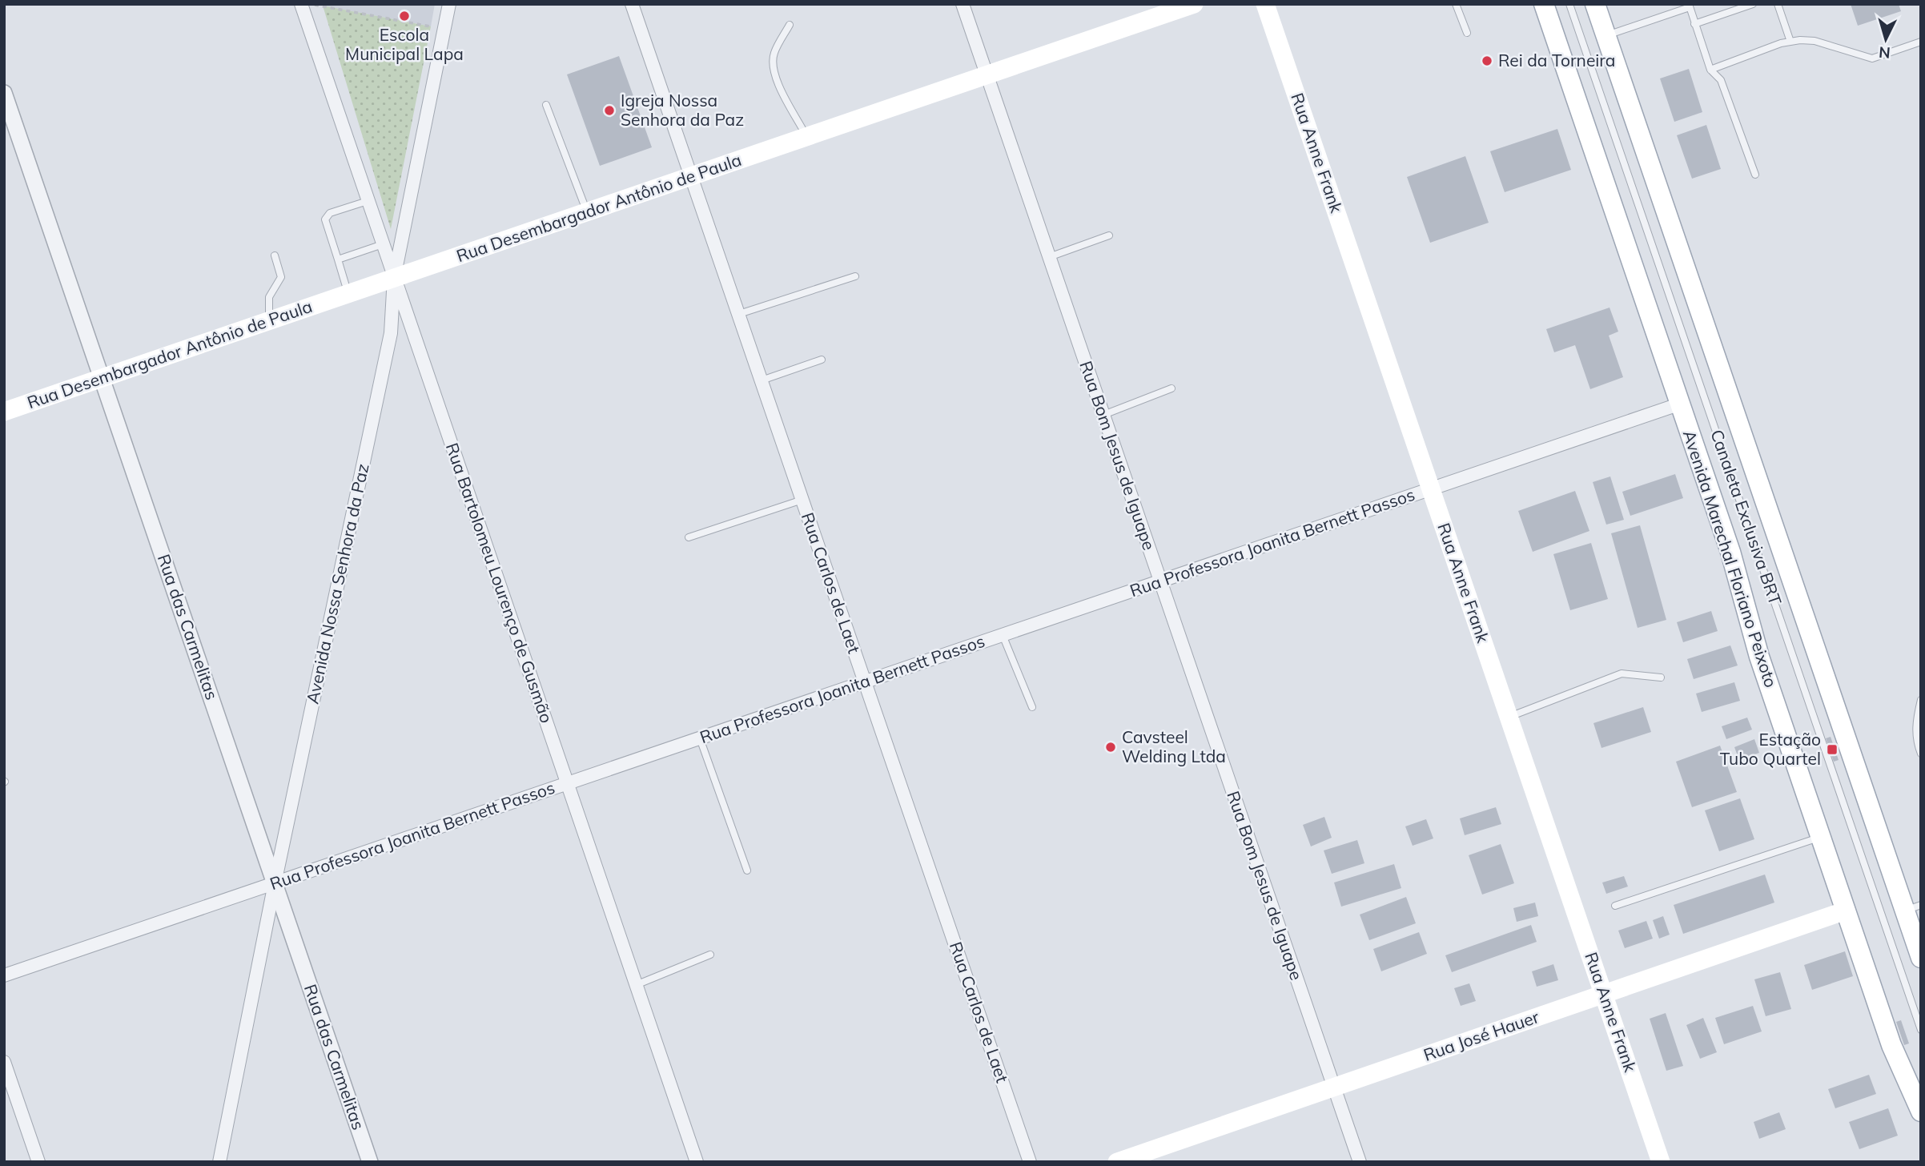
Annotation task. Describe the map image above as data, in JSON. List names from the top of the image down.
{
  "streets": {
    "main road": [
      "Rua Anne Frank",
      "Rua Desembargador Antônio de Paula",
      "Avenida Marechal Floriano Peixoto",
      "Rua José Hauer"
    ],
    "street": [
      "Rua Bom Jesus de Iguape",
      "Rua Professora Joanita Bernett Passos",
      "Rua Bartolomeu Lourenço de Gusmão",
      "Rua Carlos de Laet",
      "Avenida Nossa Senhora da Paz",
      "Rua das Carmelitas"
    ],
    "lane": ["Canaleta Exclusiva BRT"]
  },
  "crossings": [
    ["Rua Anne Frank", "Rua Professora Joanita Bernett Passos"],
    ["Rua Anne Frank", "Rua José Hauer"],
    ["Rua Desembargador Antônio de Paula", "Rua Bom Jesus de Iguape"],
    ["Rua Desembargador Antônio de Paula", "Rua Bartolomeu Lourenço de Gusmão"],
    ["Rua Desembargador Antônio de Paula", "Rua Carlos de Laet"],
    ["Rua Desembargador Antônio de Paula", "Avenida Nossa Senhora da Paz"],
    ["Rua Desembargador Antônio de Paula", "Rua das Carmelitas"],
    ["Rua Bom Jesus de Iguape", "Rua Professora Joanita Bernett Passos"],
    ["Rua Bom Jesus de Iguape", "Rua José Hauer"],
    ["Rua Professora Joanita Bernett Passos", "Avenida Marechal Floriano Peixoto"],
    ["Rua Professora Joanita Bernett Passos", "Rua Bartolomeu Lourenço de Gusmão"],
    ["Rua Professora Joanita Bernett Passos", "Rua Carlos de Laet"],
    ["Rua Professora Joanita Bernett Passos", "Avenida Nossa Senhora da Paz"],
    ["Rua Professora Joanita Bernett Passos", "Rua das Carmelitas"],
    ["Avenida Marechal Floriano Peixoto", "Rua José Hauer"],
    ["Rua Bartolomeu Lourenço de Gusmão", "Avenida Nossa Senhora da Paz"],
    ["Avenida Nossa Senhora da Paz", "Rua das Carmelitas"]
  ],
  "places": {
    "other": [
      "Escola Municipal Lapa",
      "Rei da Torneira",
      "Igreja Nossa Senhora da Paz",
      "Cavsteel Welding Ltda"
    ],
    "transit": ["Estação Tubo Quartel"]
  },
  "north": "bottom"
}
